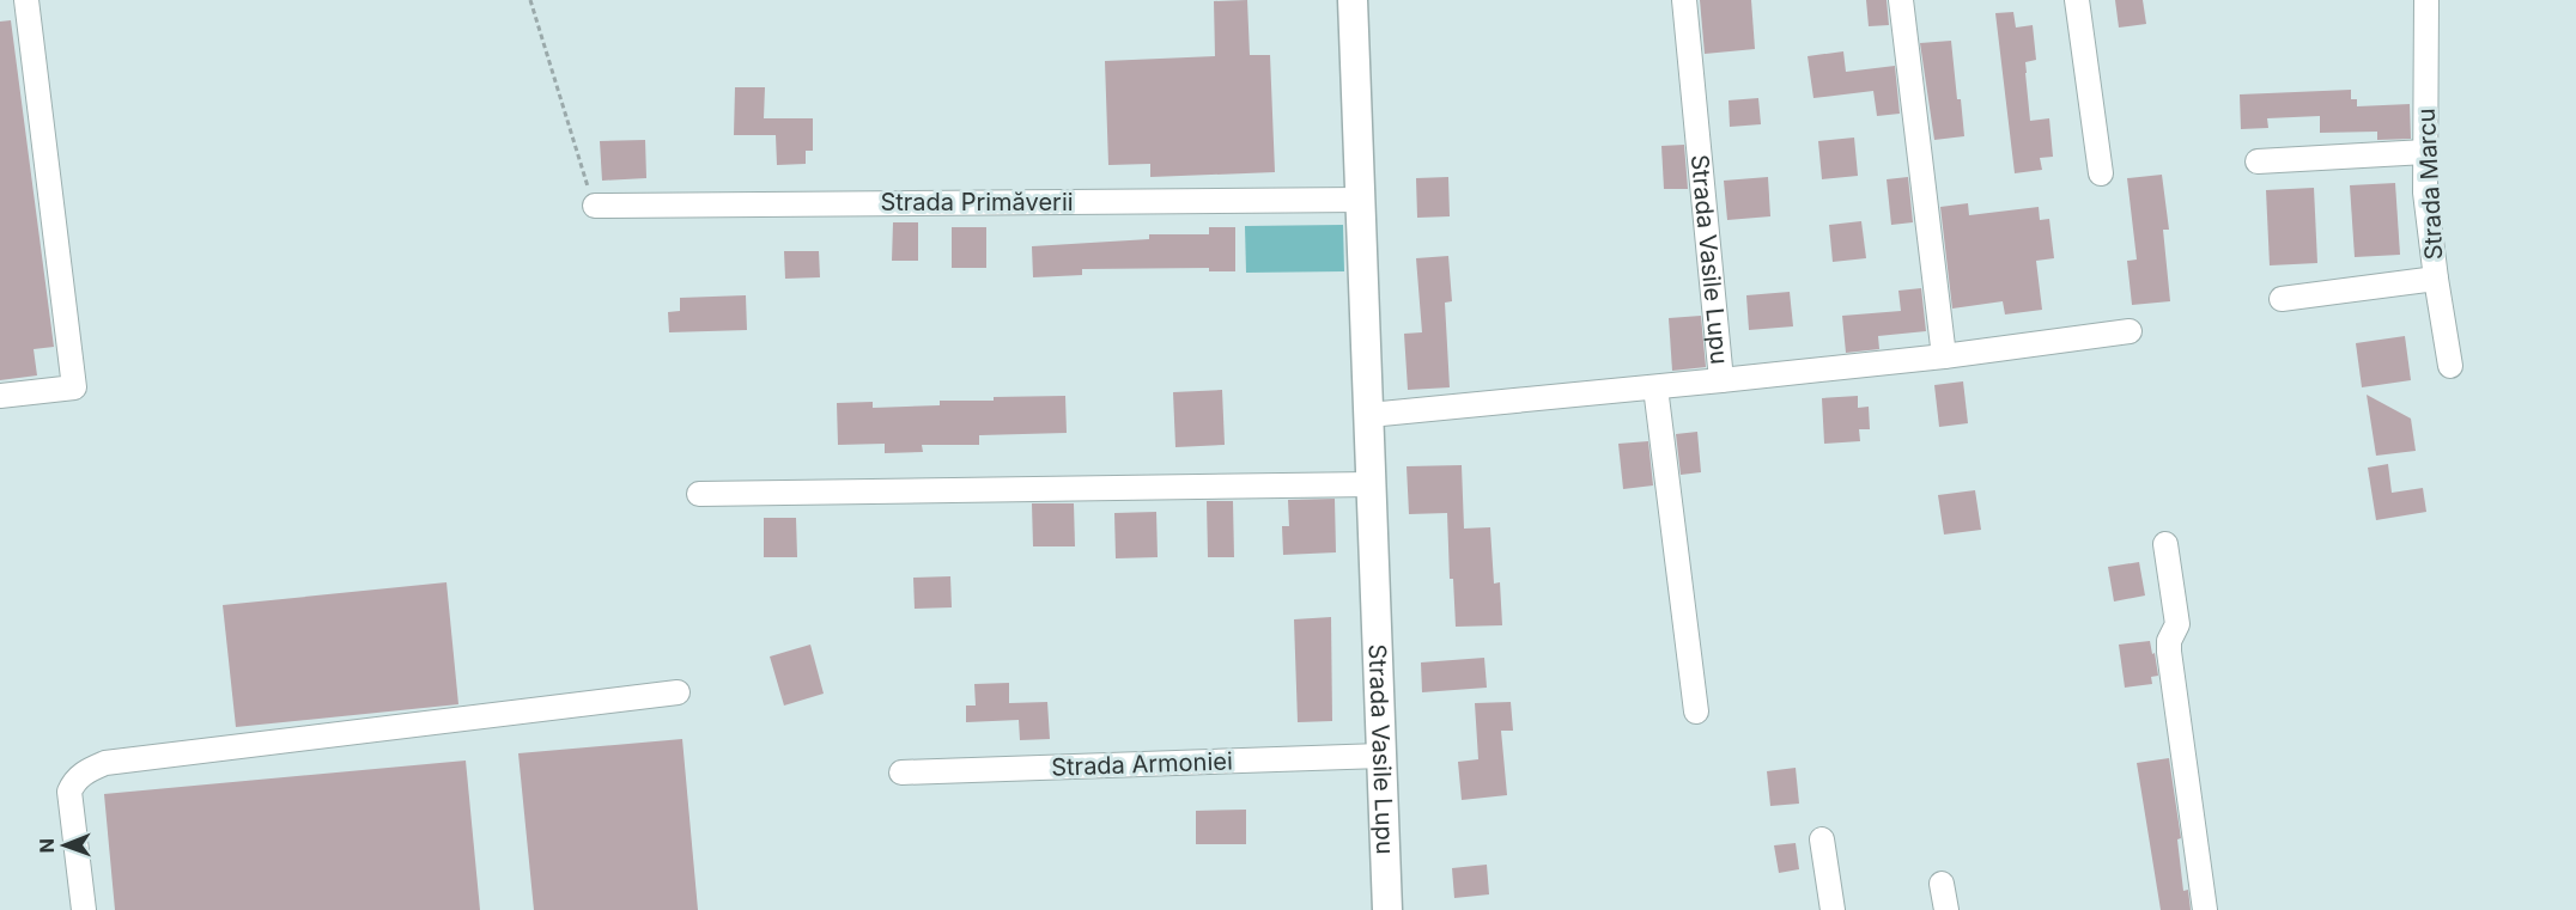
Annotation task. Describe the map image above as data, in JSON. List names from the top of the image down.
{
  "streets": {
    "main road": ["Strada Vasile Lupu"],
    "street": ["Strada Marcu", "Strada Primăverii", "Strada Armoniei"]
  },
  "crossings": [
    ["Strada Primăverii", "Strada Vasile Lupu"],
    ["Strada Vasile Lupu", "Strada Armoniei"]
  ],
  "north": "left"
}
